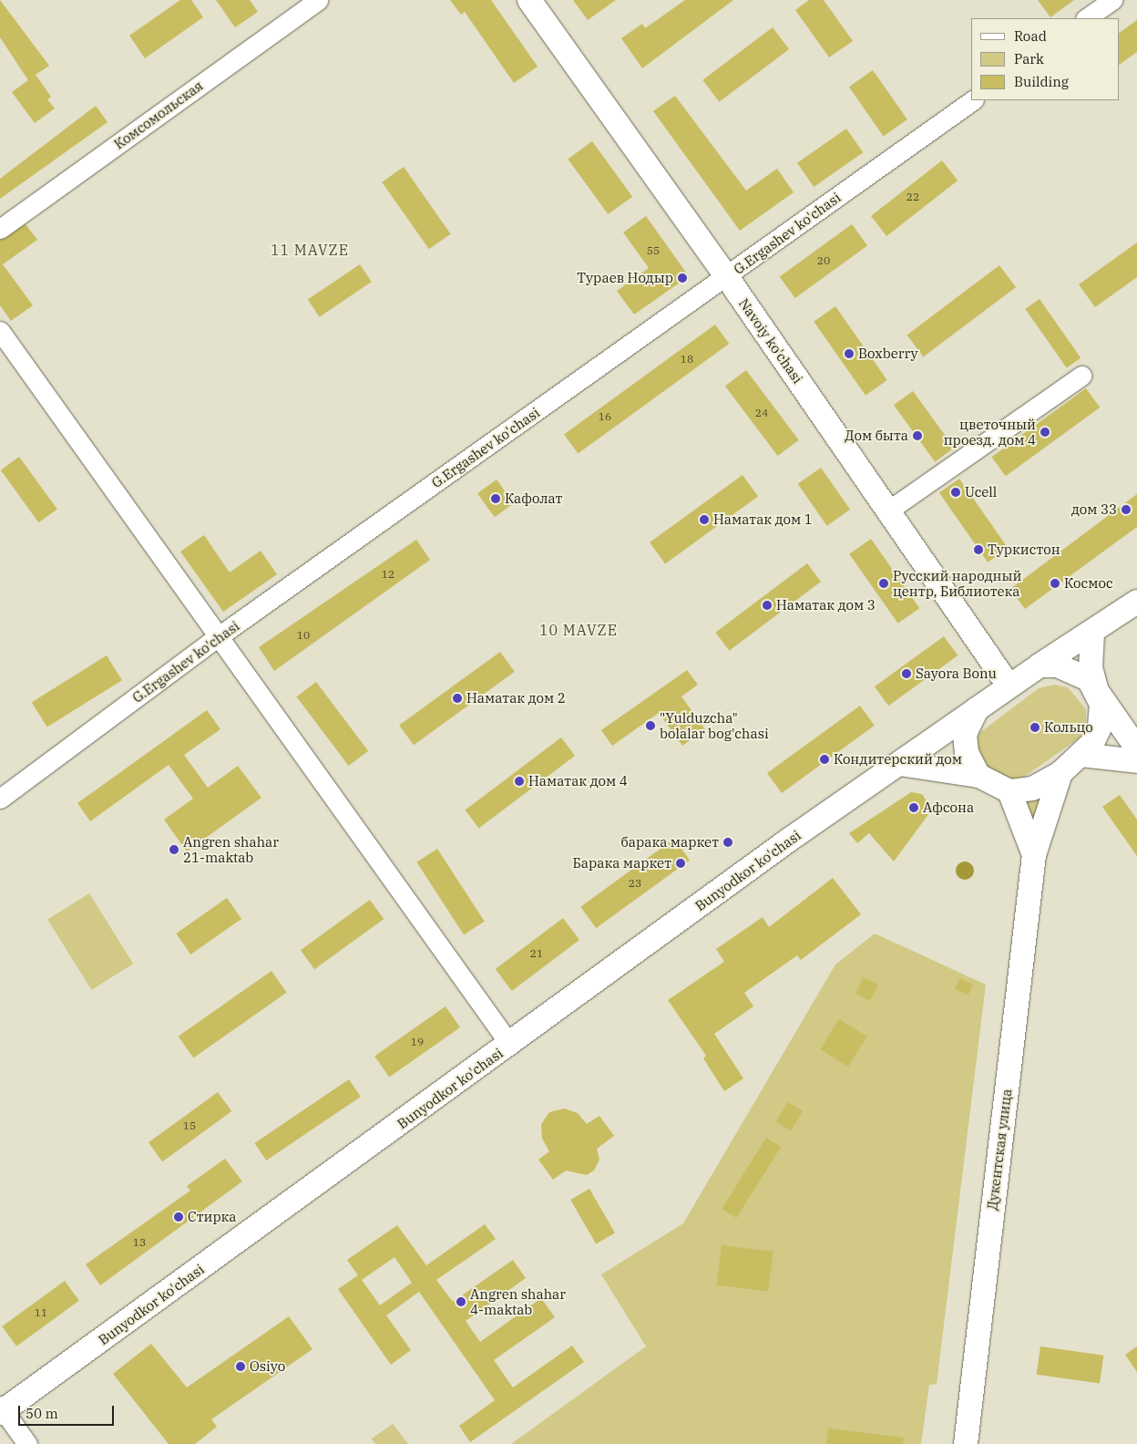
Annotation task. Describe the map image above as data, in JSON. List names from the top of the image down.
{
  "streets": {
    "main road": ["Navoiy ko'chasi", "Bunyodkor ko'chasi", "Дукентская улица"],
    "street": ["Комсомольская", "G.Ergashev ko'chasi"]
  },
  "crossings": [
    ["G.Ergashev ko'chasi", "Navoiy ko'chasi"],
    ["Navoiy ko'chasi", "Bunyodkor ko'chasi"],
    ["Navoiy ko'chasi", "Дукентская улица"],
    ["Bunyodkor ko'chasi", "Дукентская улица"]
  ],
  "districts": ["11 MAVZE", "10 MAVZE"],
  "places": [
    "Тураев Нодыр",
    "Boxberry",
    "цветочный проезд. дом 4",
    "Дом быта",
    "Ucell",
    "Кафолат",
    "дом 33",
    "Наматак дом 1",
    "Туркистон",
    "Русский народный центр, Библиотека",
    "Космос",
    "Наматак дом 3",
    "Sayora Bonu",
    "Наматак дом 2",
    "\"Yulduzcha\" bolalar bog'chasi",
    "Кольцо",
    "Кондитерский дом",
    "Наматак дом 4",
    "Афсона",
    "барака маркет",
    "Angren shahar 21-maktab",
    "Барака маркет",
    "Стирка",
    "Angren shahar 4-maktab",
    "Osiyo"
  ],
  "house_numbers": [
    "22",
    "55",
    "20",
    "18",
    "24",
    "16",
    "12",
    "10",
    "23",
    "21",
    "19",
    "15",
    "13",
    "11"
  ],
  "legend": ["Road", "Park", "Building"],
  "scale_bar": "50 m"
}
